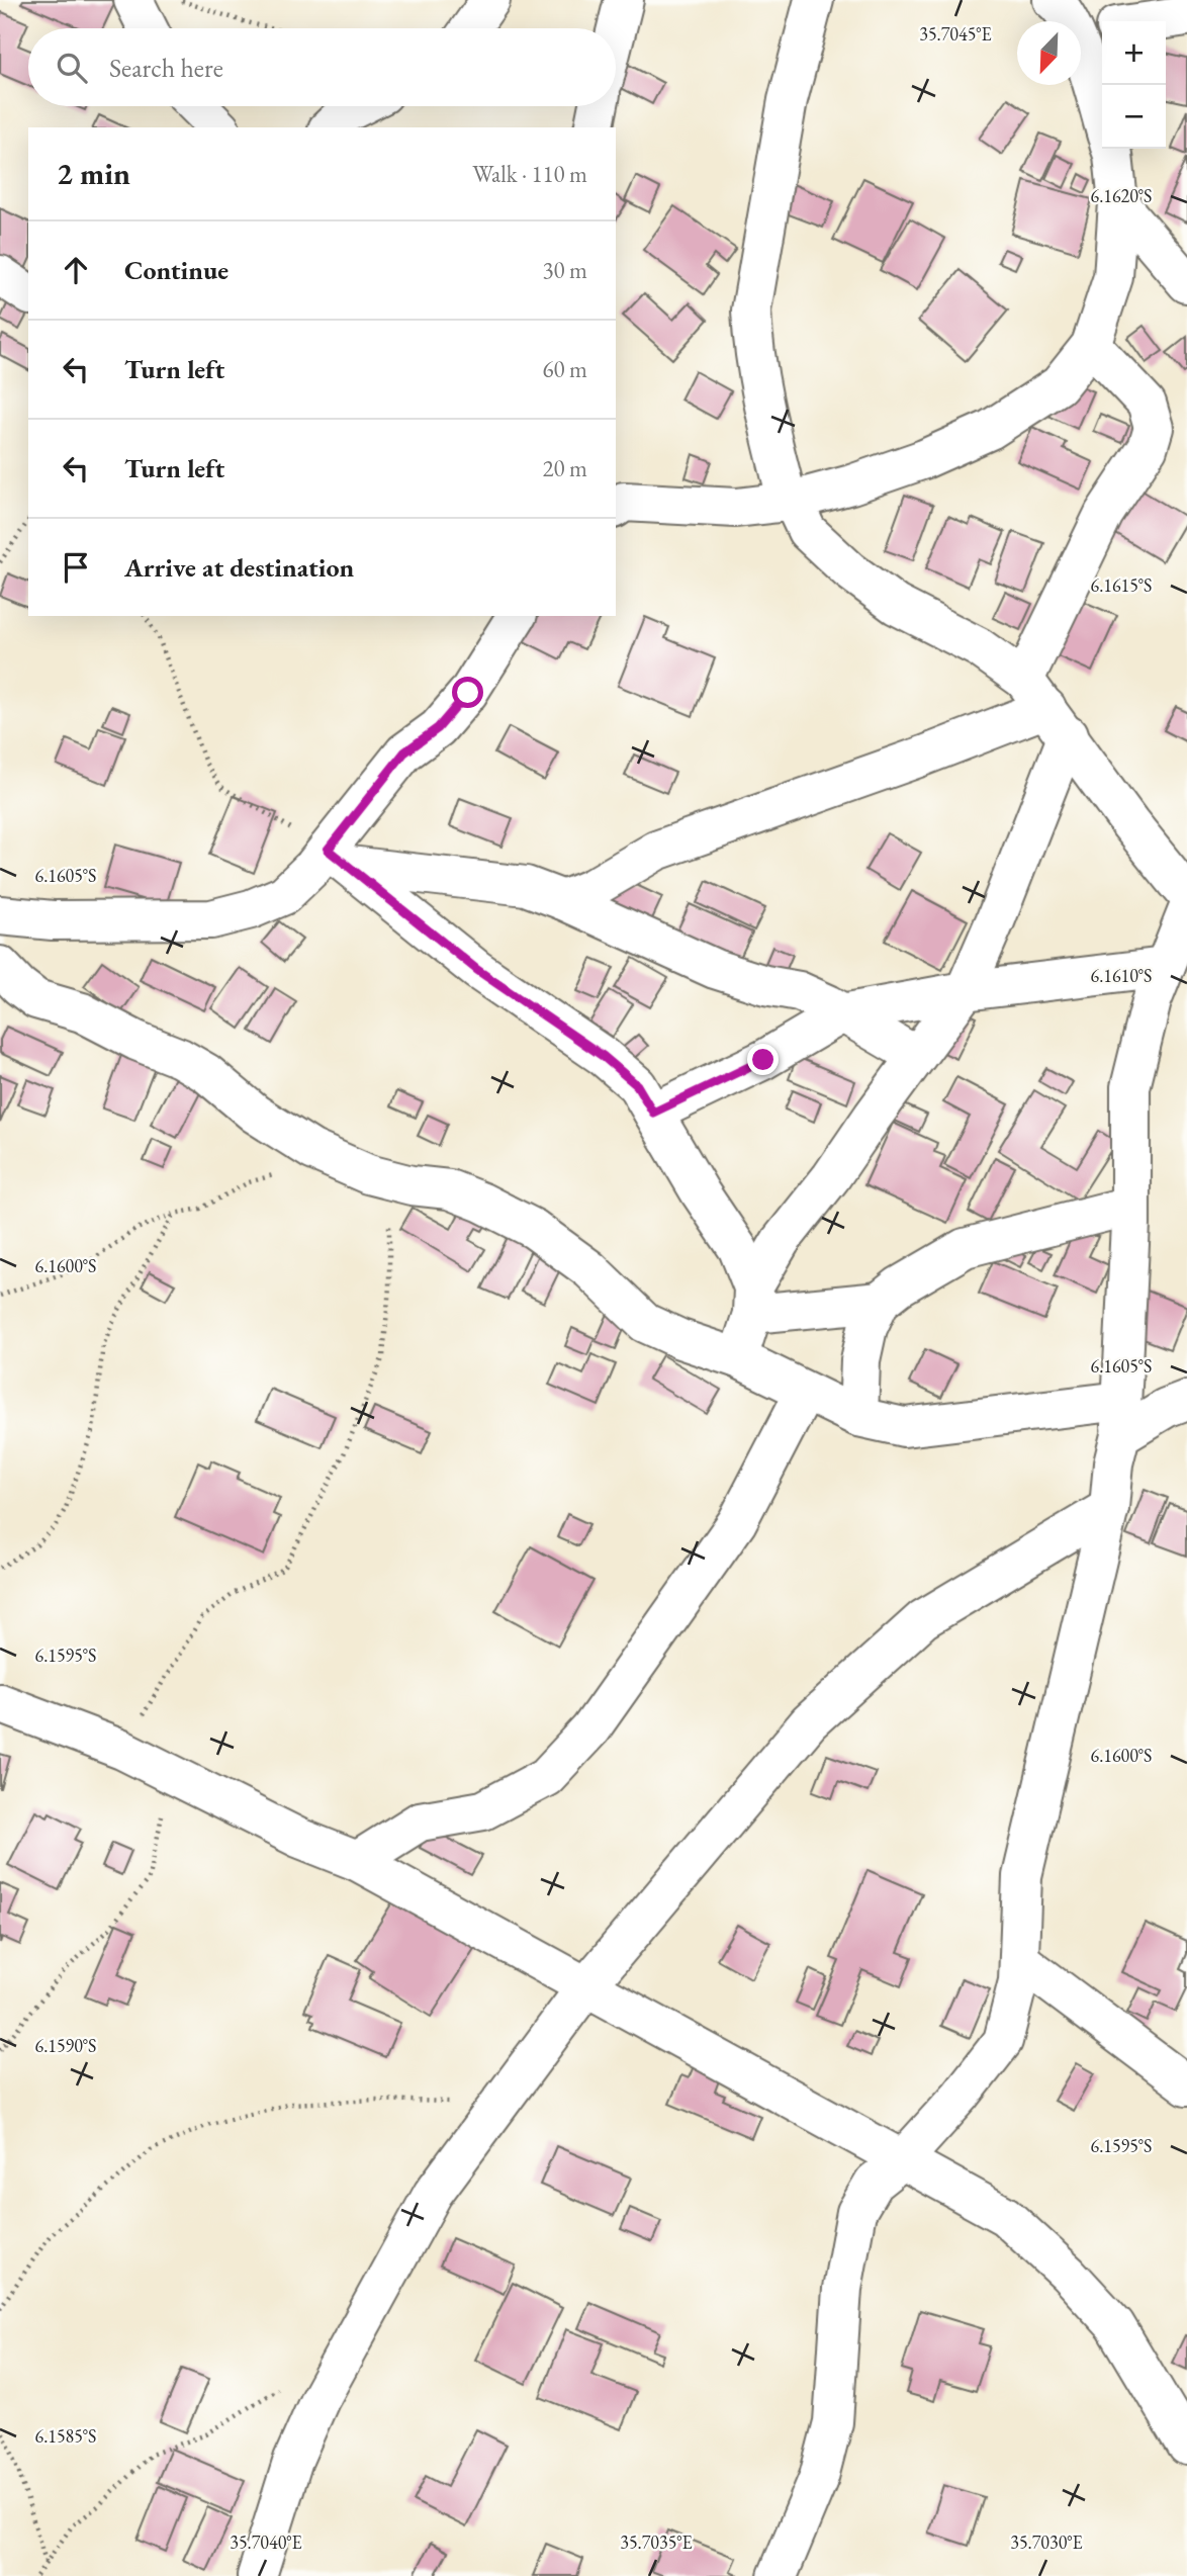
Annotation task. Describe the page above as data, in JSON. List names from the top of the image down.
{
  "north": "bottom left",
  "page": {
    "map_buttons": ["+", "−"],
    "search": "Search here",
    "heading": ["2 min", "Walk · 110 m"],
    "list": [
      ["Continue", "30 m"],
      ["Turn left", "60 m"],
      ["Turn left", "20 m"],
      "Arrive at destination"
    ]
  },
  "coordinates": [
    "35.7045°E",
    "6.1620°S",
    "6.1615°S",
    "6.1605°S",
    "6.1610°S",
    "6.1600°S",
    "6.1595°S",
    "6.1590°S",
    "6.1585°S",
    "35.7040°E",
    "35.7035°E",
    "35.7030°E"
  ]
}
